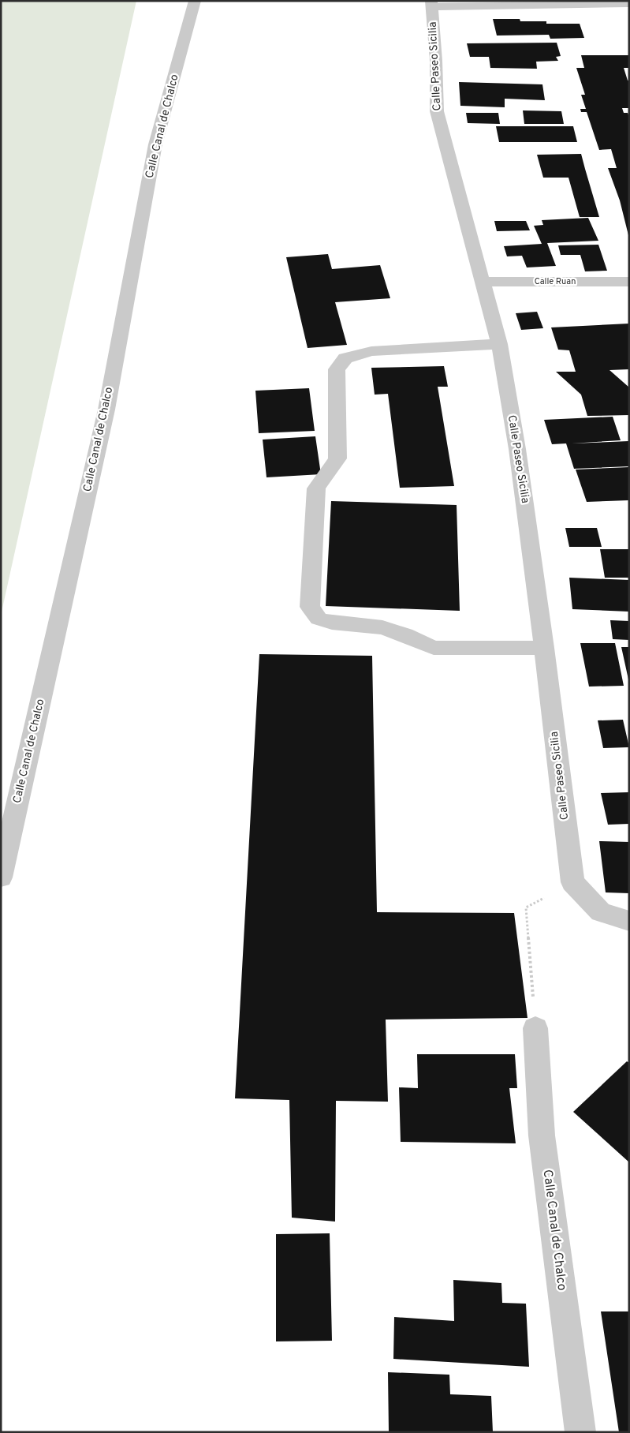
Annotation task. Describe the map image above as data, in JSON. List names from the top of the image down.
{
  "streets": {
    "street": ["Calle Paseo Sicilia", "Calle Canal de Chalco", "Calle Ruan"]
  },
  "crossings": [
    ["Calle Paseo Sicilia", "Calle Ruan"]
  ]
}
